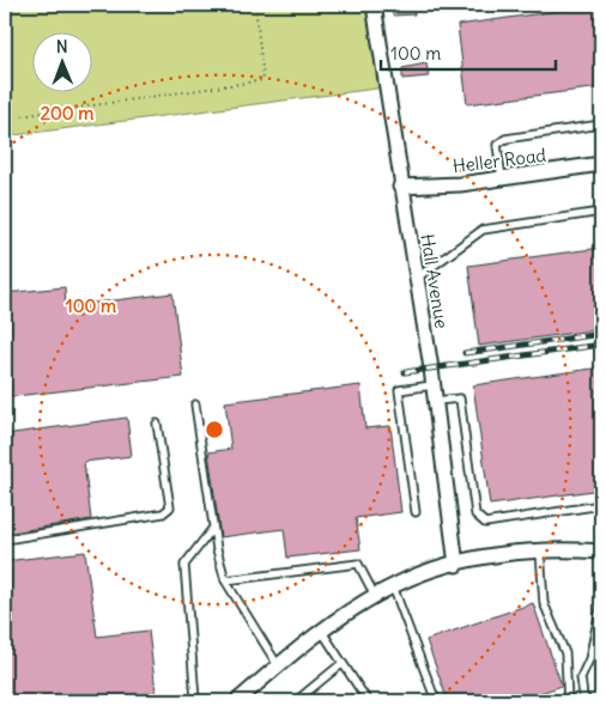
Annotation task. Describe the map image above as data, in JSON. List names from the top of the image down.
{
  "streets": {
    "street": ["Heller Road", "Hall Avenue"]
  },
  "crossings": [
    ["Heller Road", "Hall Avenue"]
  ],
  "scale_bar": "100 m",
  "north": "top",
  "rings": ["200 m", "100 m"]
}
